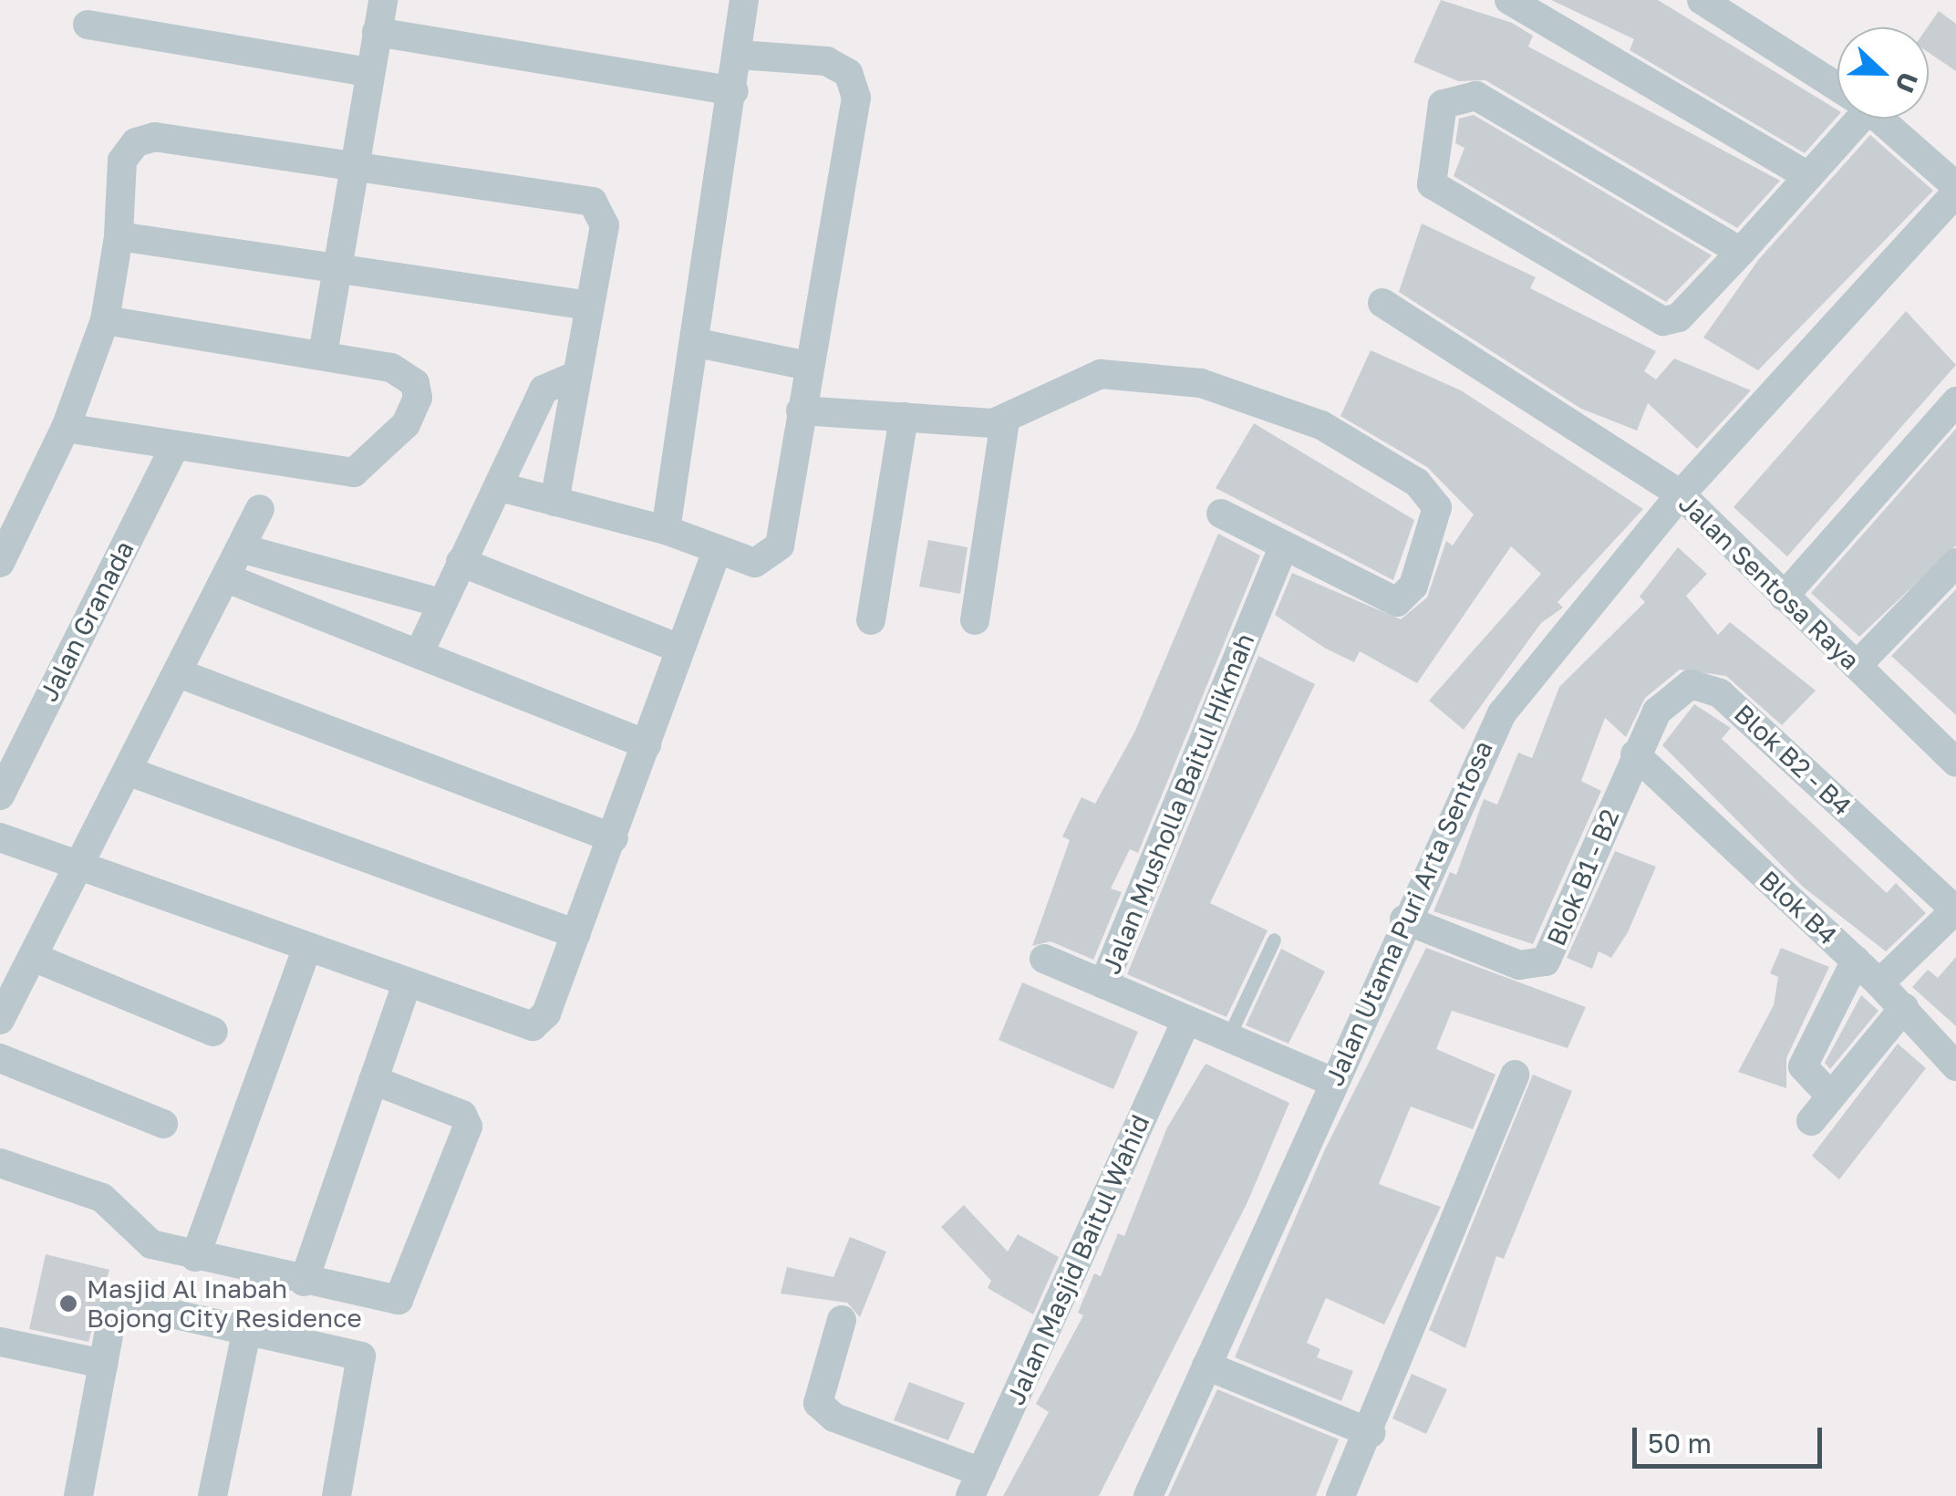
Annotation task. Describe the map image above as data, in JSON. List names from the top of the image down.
{
  "streets": {
    "street": [
      "Jalan Sentosa Raya",
      "Jalan Granada",
      "Blok B2 - B4",
      "Jalan Musholla Baitul Hikmah",
      "Blok B1 - B2",
      "Blok B4",
      "Jalan Utama Puri Arta Sentosa",
      "Jalan Masjid Baitul Wahid"
    ]
  },
  "crossings": [
    ["Jalan Sentosa Raya", "Jalan Utama Puri Arta Sentosa"],
    ["Blok B2 - B4", "Blok B1 - B2"],
    ["Blok B2 - B4", "Blok B4"],
    ["Jalan Musholla Baitul Hikmah", "Jalan Utama Puri Arta Sentosa"],
    ["Jalan Musholla Baitul Hikmah", "Jalan Masjid Baitul Wahid"],
    ["Blok B1 - B2", "Blok B4"],
    ["Blok B1 - B2", "Jalan Utama Puri Arta Sentosa"]
  ],
  "places": ["Masjid Al Inabah Bojong City Residence"],
  "scale_bar": "50 m",
  "north": "right"
}
